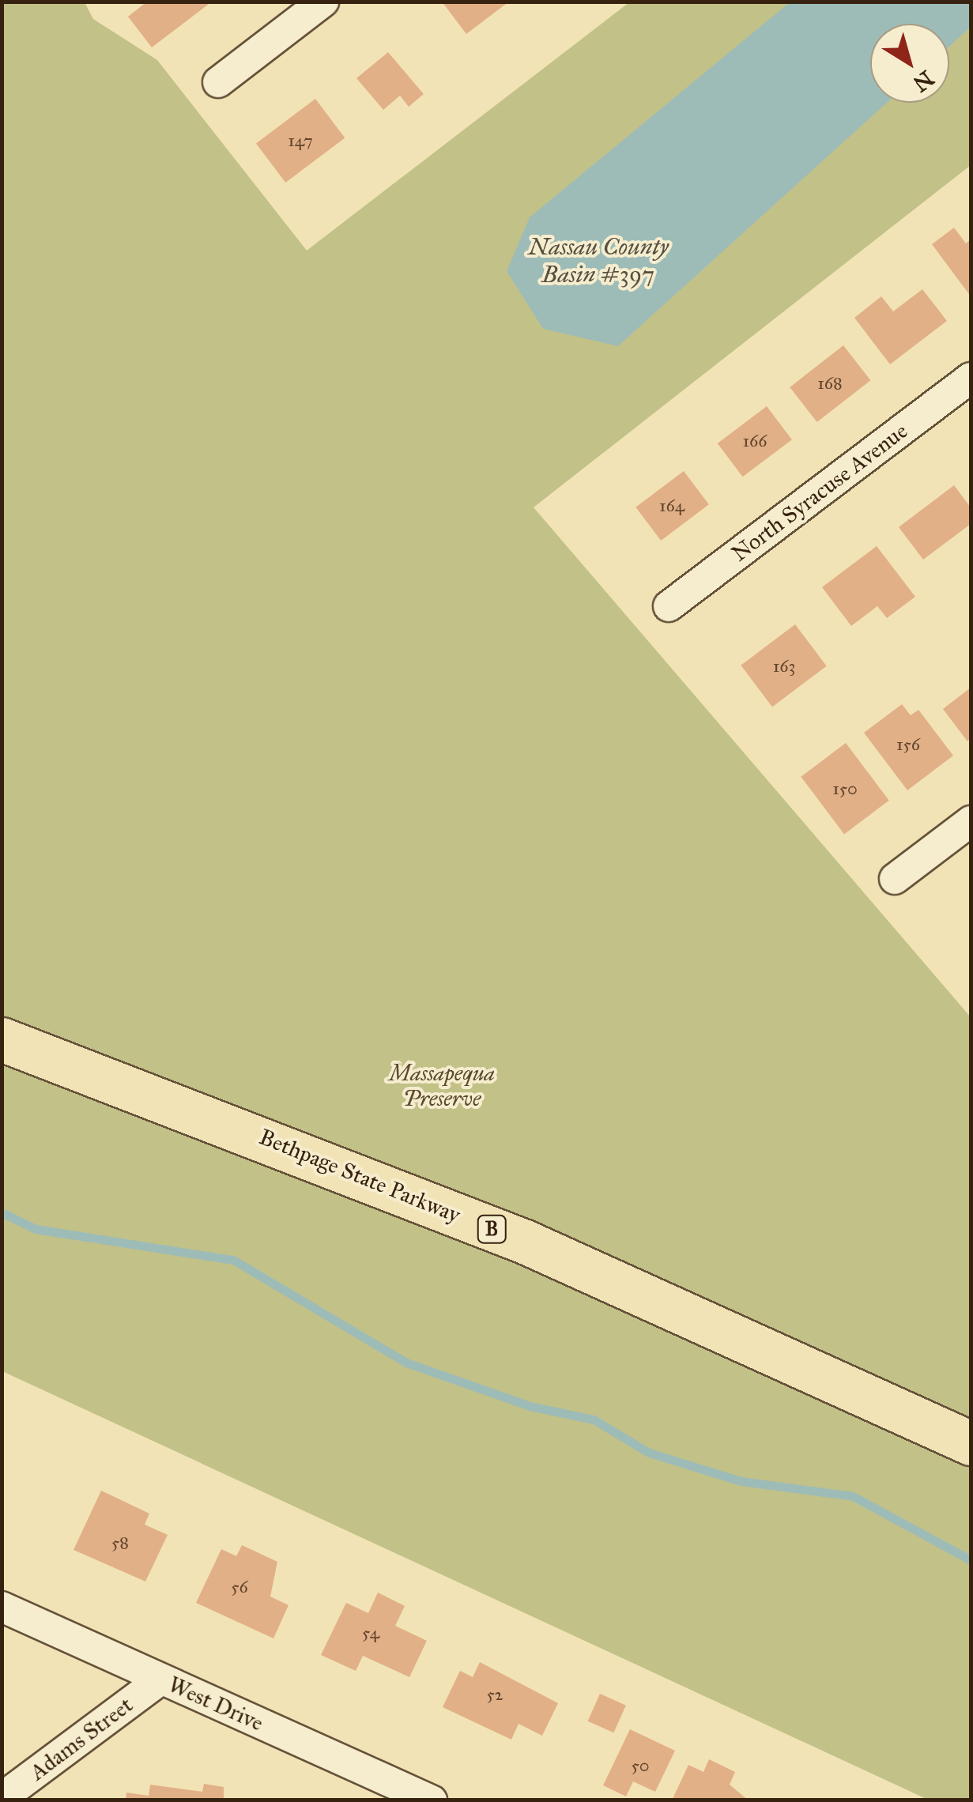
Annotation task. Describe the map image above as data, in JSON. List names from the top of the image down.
{
  "streets": {
    "highway": ["Bethpage State Parkway", "B"],
    "street": ["North Syracuse Avenue", "West Drive", "Adams Street"]
  },
  "crossings": [
    ["West Drive", "Adams Street"]
  ],
  "water": ["Nassau County Basin #397"],
  "parks": ["Massapequa Preserve"],
  "house_numbers": [
    "147",
    "168",
    "166",
    "164",
    "163",
    "156",
    "150",
    "58",
    "56",
    "54",
    "52",
    "50"
  ],
  "north": "bottom right"
}
